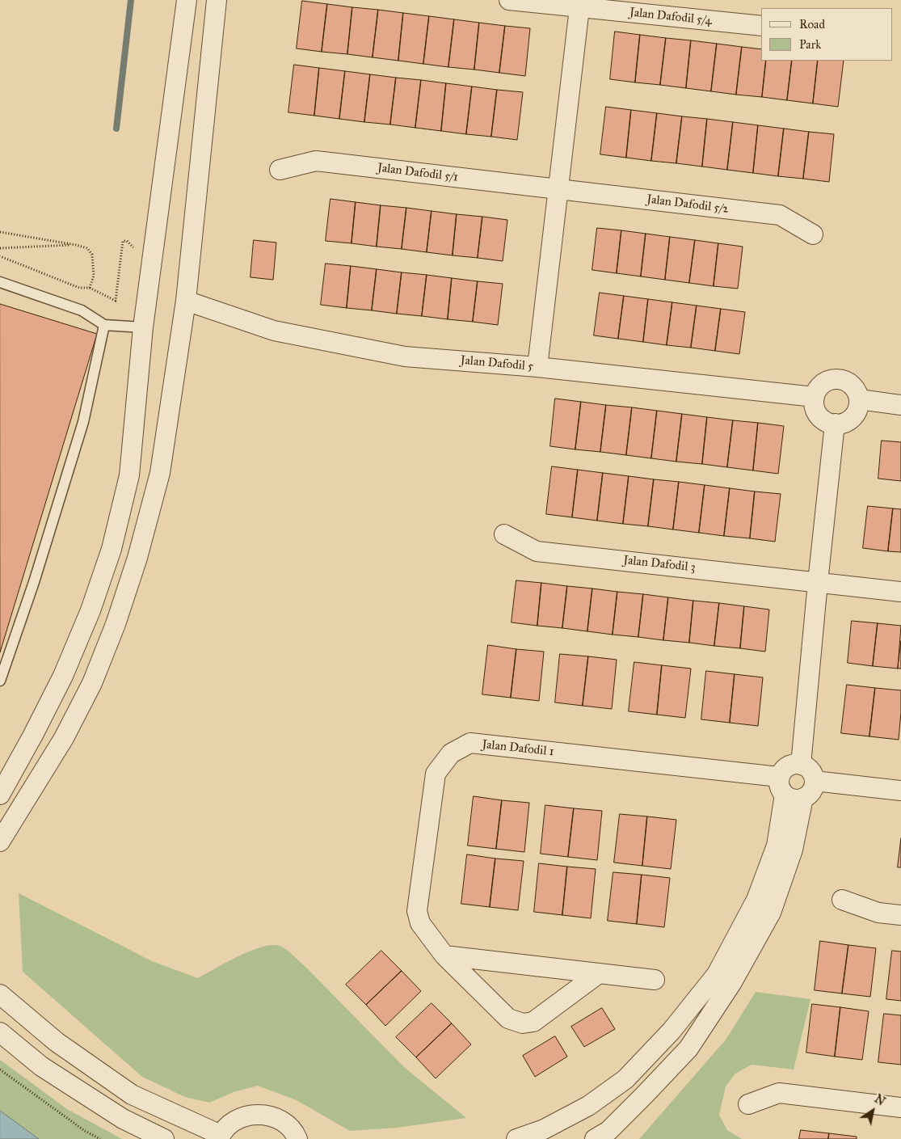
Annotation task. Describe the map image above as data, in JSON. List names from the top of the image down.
{
  "streets": {
    "street": [
      "Jalan Dafodil 5/4",
      "Jalan Dafodil 5/1",
      "Jalan Dafodil 5/2",
      "Jalan Dafodil 5",
      "Jalan Dafodil 3",
      "Jalan Dafodil 1"
    ]
  },
  "crossings": [
    ["Jalan Dafodil 5/1", "Jalan Dafodil 5/2"]
  ],
  "legend": ["Road", "Park"],
  "north": "top right"
}
